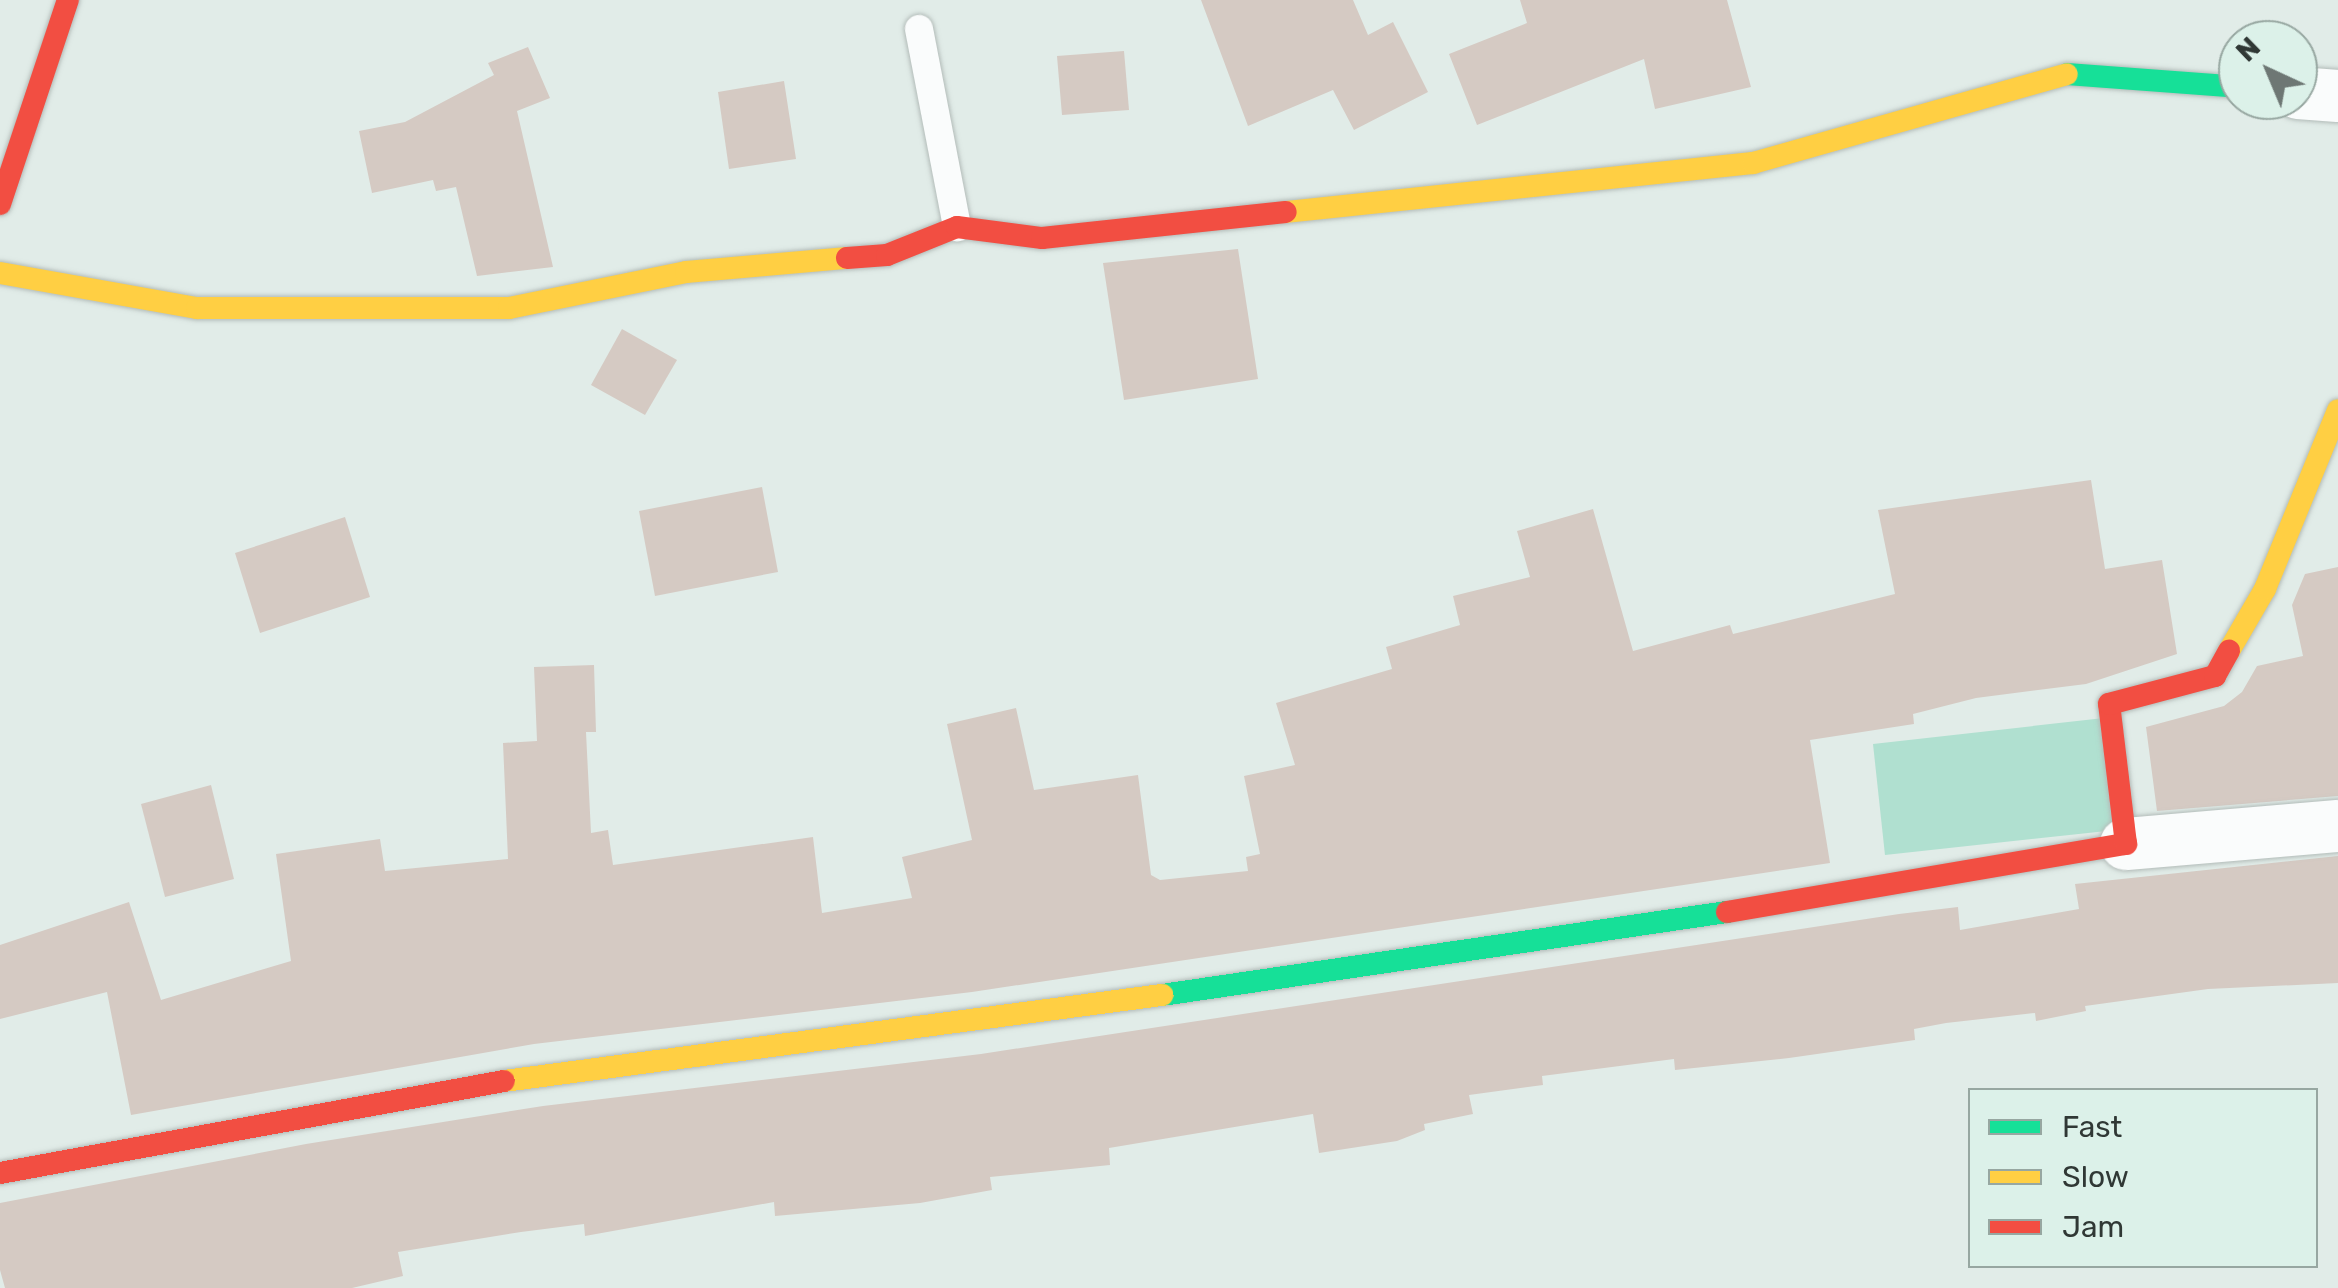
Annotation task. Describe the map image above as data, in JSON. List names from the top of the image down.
{
  "legend": ["Fast", "Slow", "Jam"],
  "north": "top left"
}
